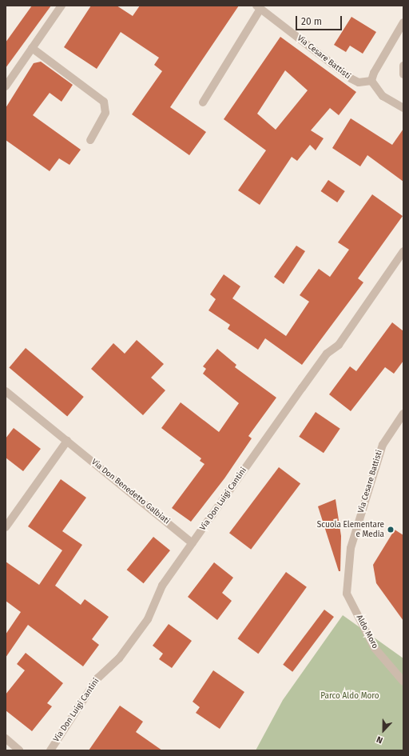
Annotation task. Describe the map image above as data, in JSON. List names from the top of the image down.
{
  "streets": {
    "street": [
      "Via Cesare Battisti",
      "Via Don Benedetto Galbiati",
      "Via Don Luigi Cantini",
      "Aldo Moro"
    ]
  },
  "crossings": [
    ["Via Cesare Battisti", "Aldo Moro"],
    ["Via Don Benedetto Galbiati", "Via Don Luigi Cantini"]
  ],
  "parks": ["Parco Aldo Moro"],
  "places": ["Scuola Elementare e Media"],
  "scale_bar": "20 m",
  "north": "bottom"
}
